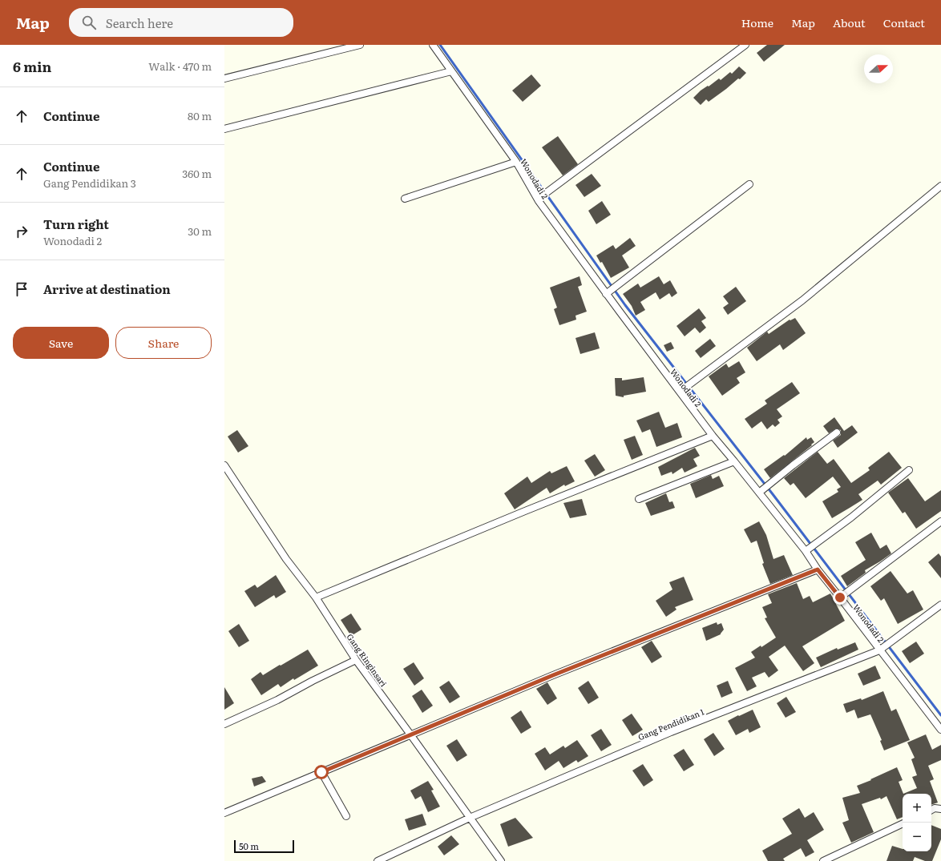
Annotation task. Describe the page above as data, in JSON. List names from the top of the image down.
{
  "streets": {
    "street": ["Wonodadi 2", "Gang Ringinsari", "Gang Pendidikan 1"]
  },
  "crossings": [
    ["Wonodadi 2", "Gang Pendidikan 1"],
    ["Gang Ringinsari", "Gang Pendidikan 1"]
  ],
  "scale_bar": "50 m",
  "north": "right",
  "page": {
    "header": "Map",
    "search": "Search here",
    "nav": [
      "Home",
      "Map",
      "About",
      "Contact"
    ],
    "heading": ["6 min", "Walk · 470 m"],
    "list": [
      ["Continue", "80 m"],
      ["Continue", "Gang Pendidikan 3", "360 m"],
      ["Turn right", "Wonodadi 2", "30 m"],
      "Arrive at destination"
    ],
    "buttons": ["Save", "Share"],
    "map_buttons": ["+", "−"],
    "scale": "50 m"
  }
}
